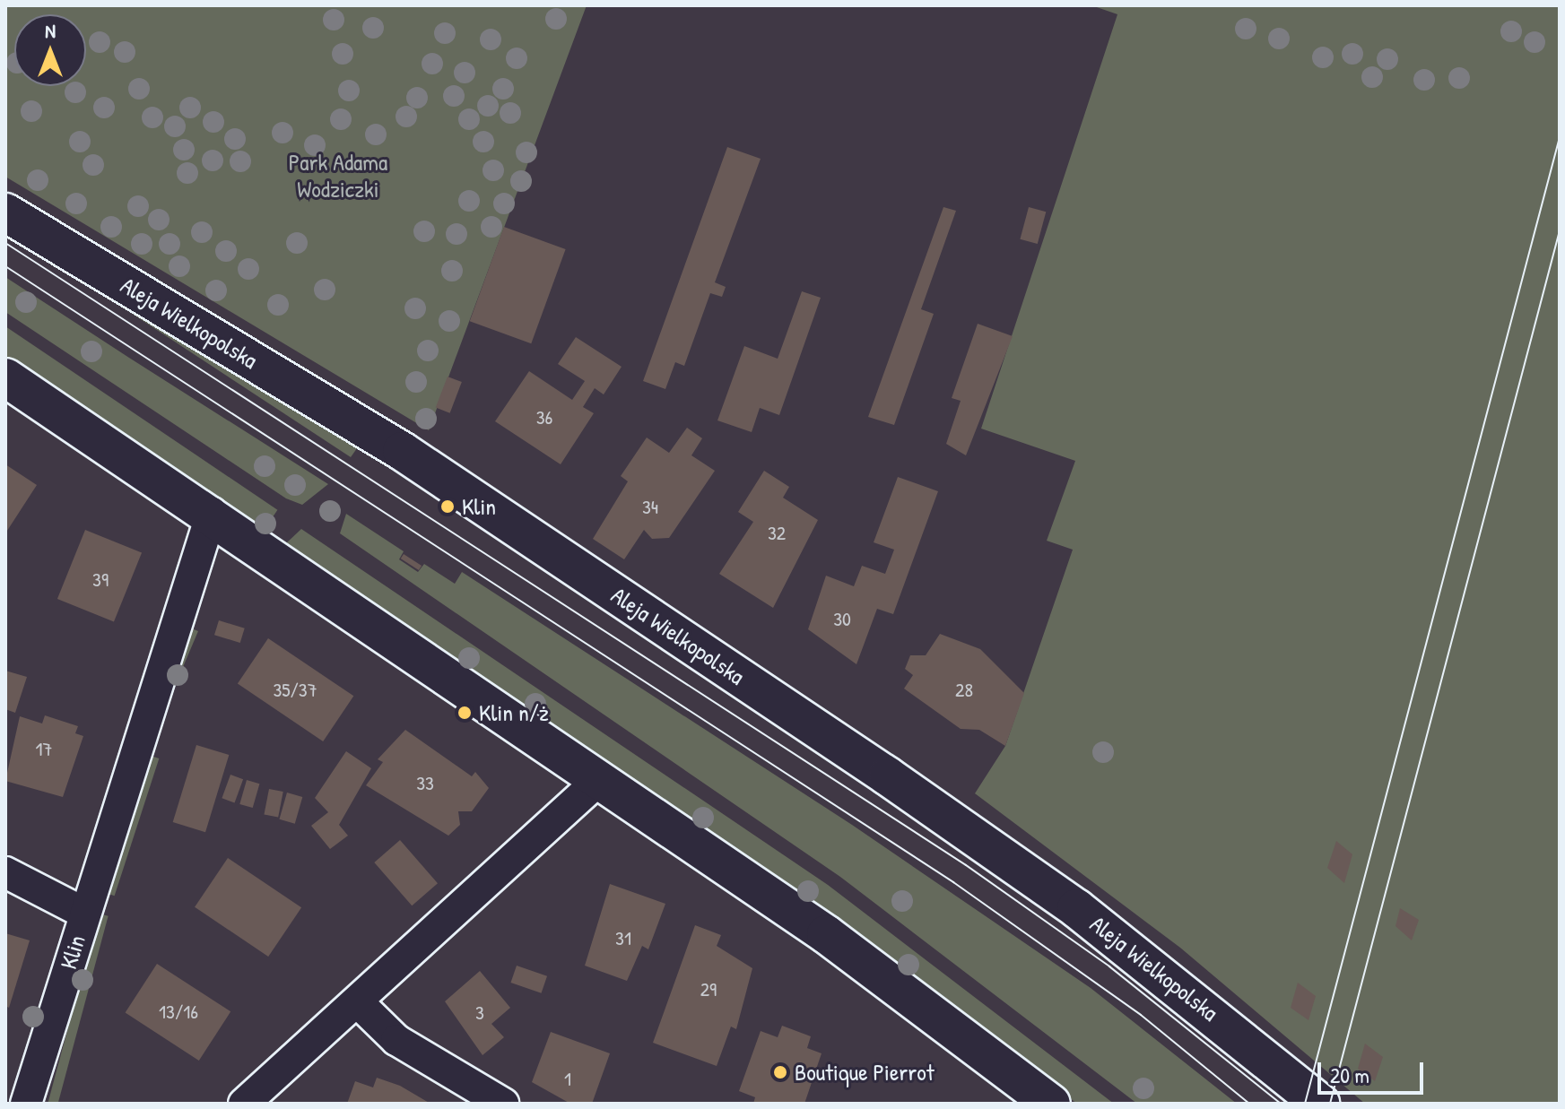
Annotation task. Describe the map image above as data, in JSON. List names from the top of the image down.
{
  "streets": {
    "street": ["Aleja Wielkopolska", "Klin"]
  },
  "parks": ["Park Adama Wodziczki"],
  "places": ["Klin", "Klin n/ż", "Boutique Pierrot"],
  "house_numbers": [
    "36",
    "34",
    "32",
    "39",
    "30",
    "35/37",
    "28",
    "17",
    "33",
    "31",
    "29",
    "13/16",
    "3",
    "1"
  ],
  "scale_bar": "20 m",
  "north": "top"
}
